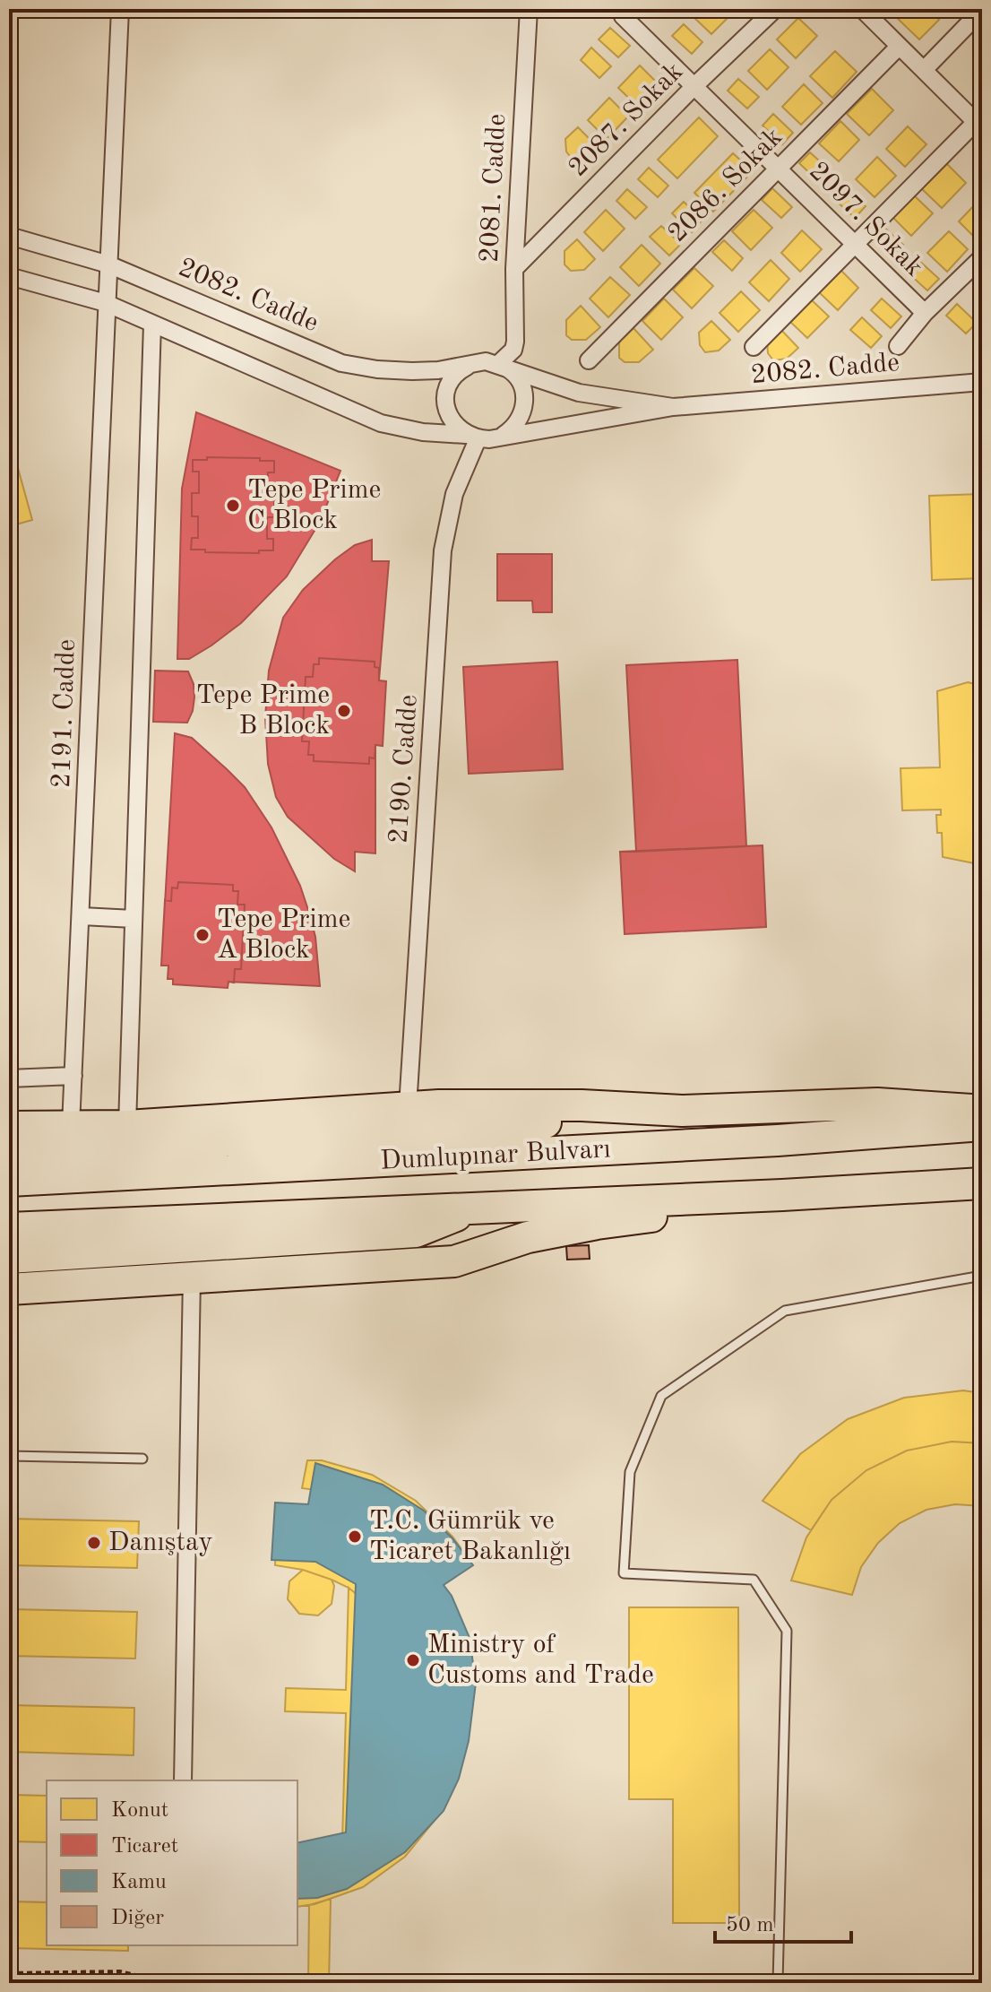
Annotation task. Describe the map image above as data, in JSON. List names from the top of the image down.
{
  "streets": {
    "highway": ["Dumlupınar Bulvarı"],
    "street": [
      "2087. Sokak",
      "2086. Sokak",
      "2081. Cadde",
      "2097. Sokak",
      "2082. Cadde",
      "2191. Cadde",
      "2190. Cadde"
    ]
  },
  "crossings": [
    ["2087. Sokak", "2081. Cadde"],
    ["2087. Sokak", "2097. Sokak"],
    ["2086. Sokak", "2097. Sokak"],
    ["2081. Cadde", "2082. Cadde"],
    ["2081. Cadde", "2190. Cadde"],
    ["2082. Cadde", "2191. Cadde"],
    ["2082. Cadde", "2190. Cadde"],
    ["2191. Cadde", "Dumlupınar Bulvarı"],
    ["2190. Cadde", "Dumlupınar Bulvarı"]
  ],
  "places": [
    "Tepe Prime C Block",
    "Tepe Prime B Block",
    "Tepe Prime A Block",
    "T.C. Gümrük ve Ticaret Bakanlığı",
    "Danıştay",
    "Ministry of Customs and Trade"
  ],
  "legend": [
    "Konut",
    "Ticaret",
    "Kamu",
    "Diğer"
  ],
  "scale_bar": "50 m"
}
